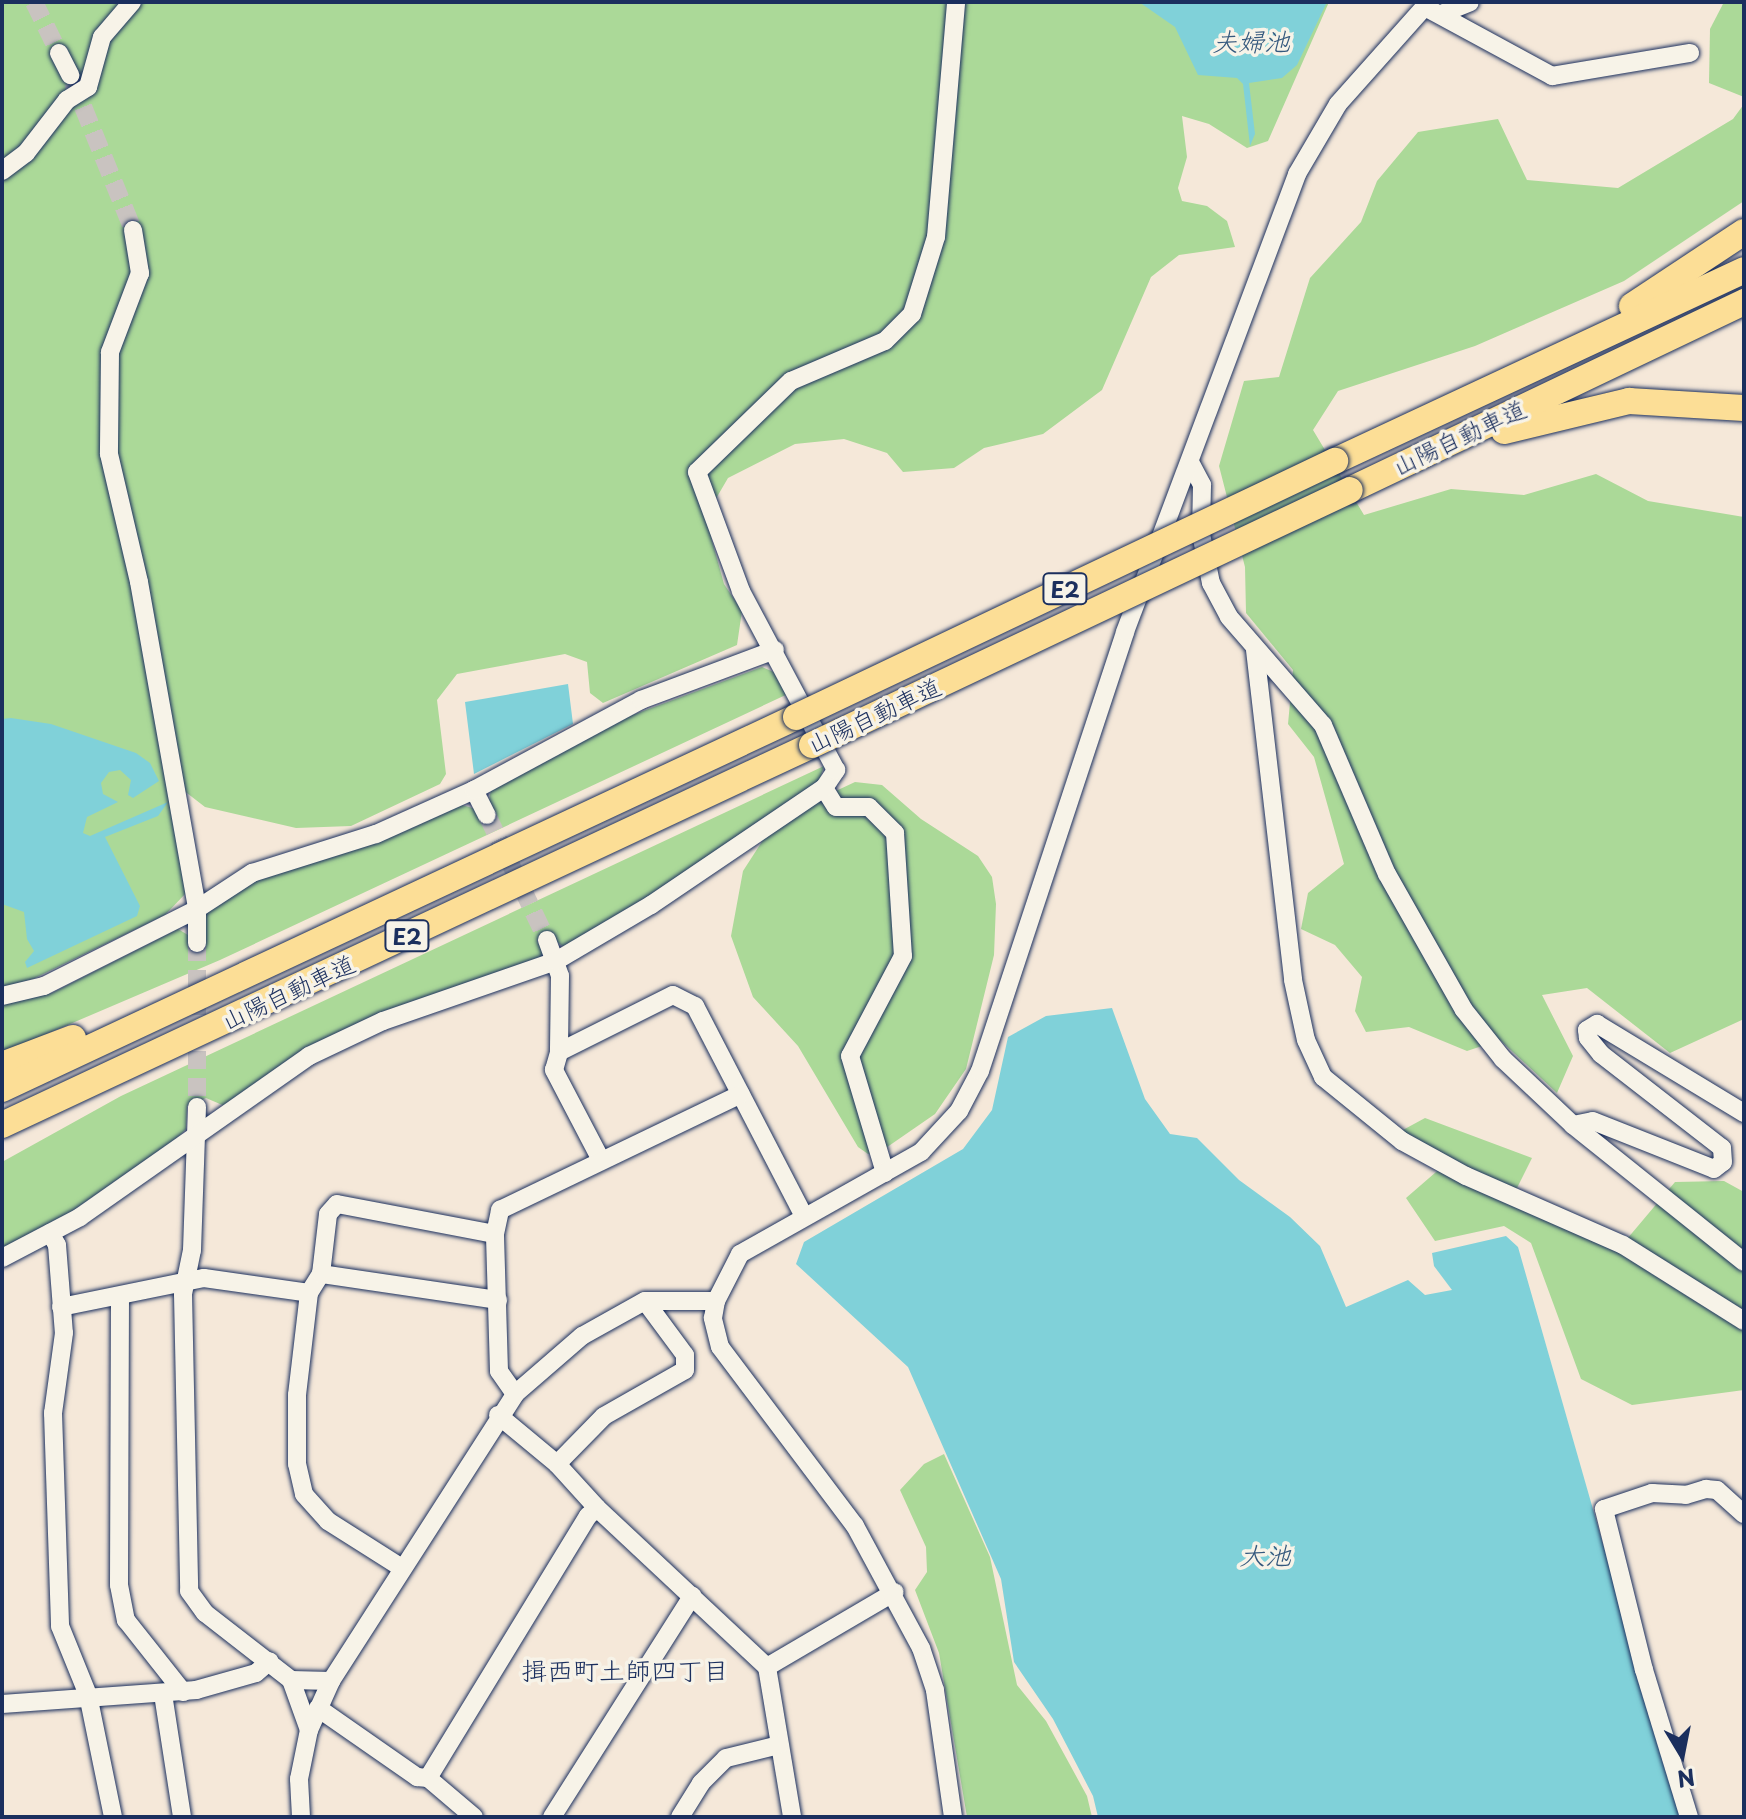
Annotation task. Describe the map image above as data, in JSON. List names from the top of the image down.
{
  "streets": {
    "highway": ["山陽自動車道", "E2"]
  },
  "districts": ["揖西町土師四丁目"],
  "water": ["夫婦池", "大池"],
  "north": "bottom"
}
